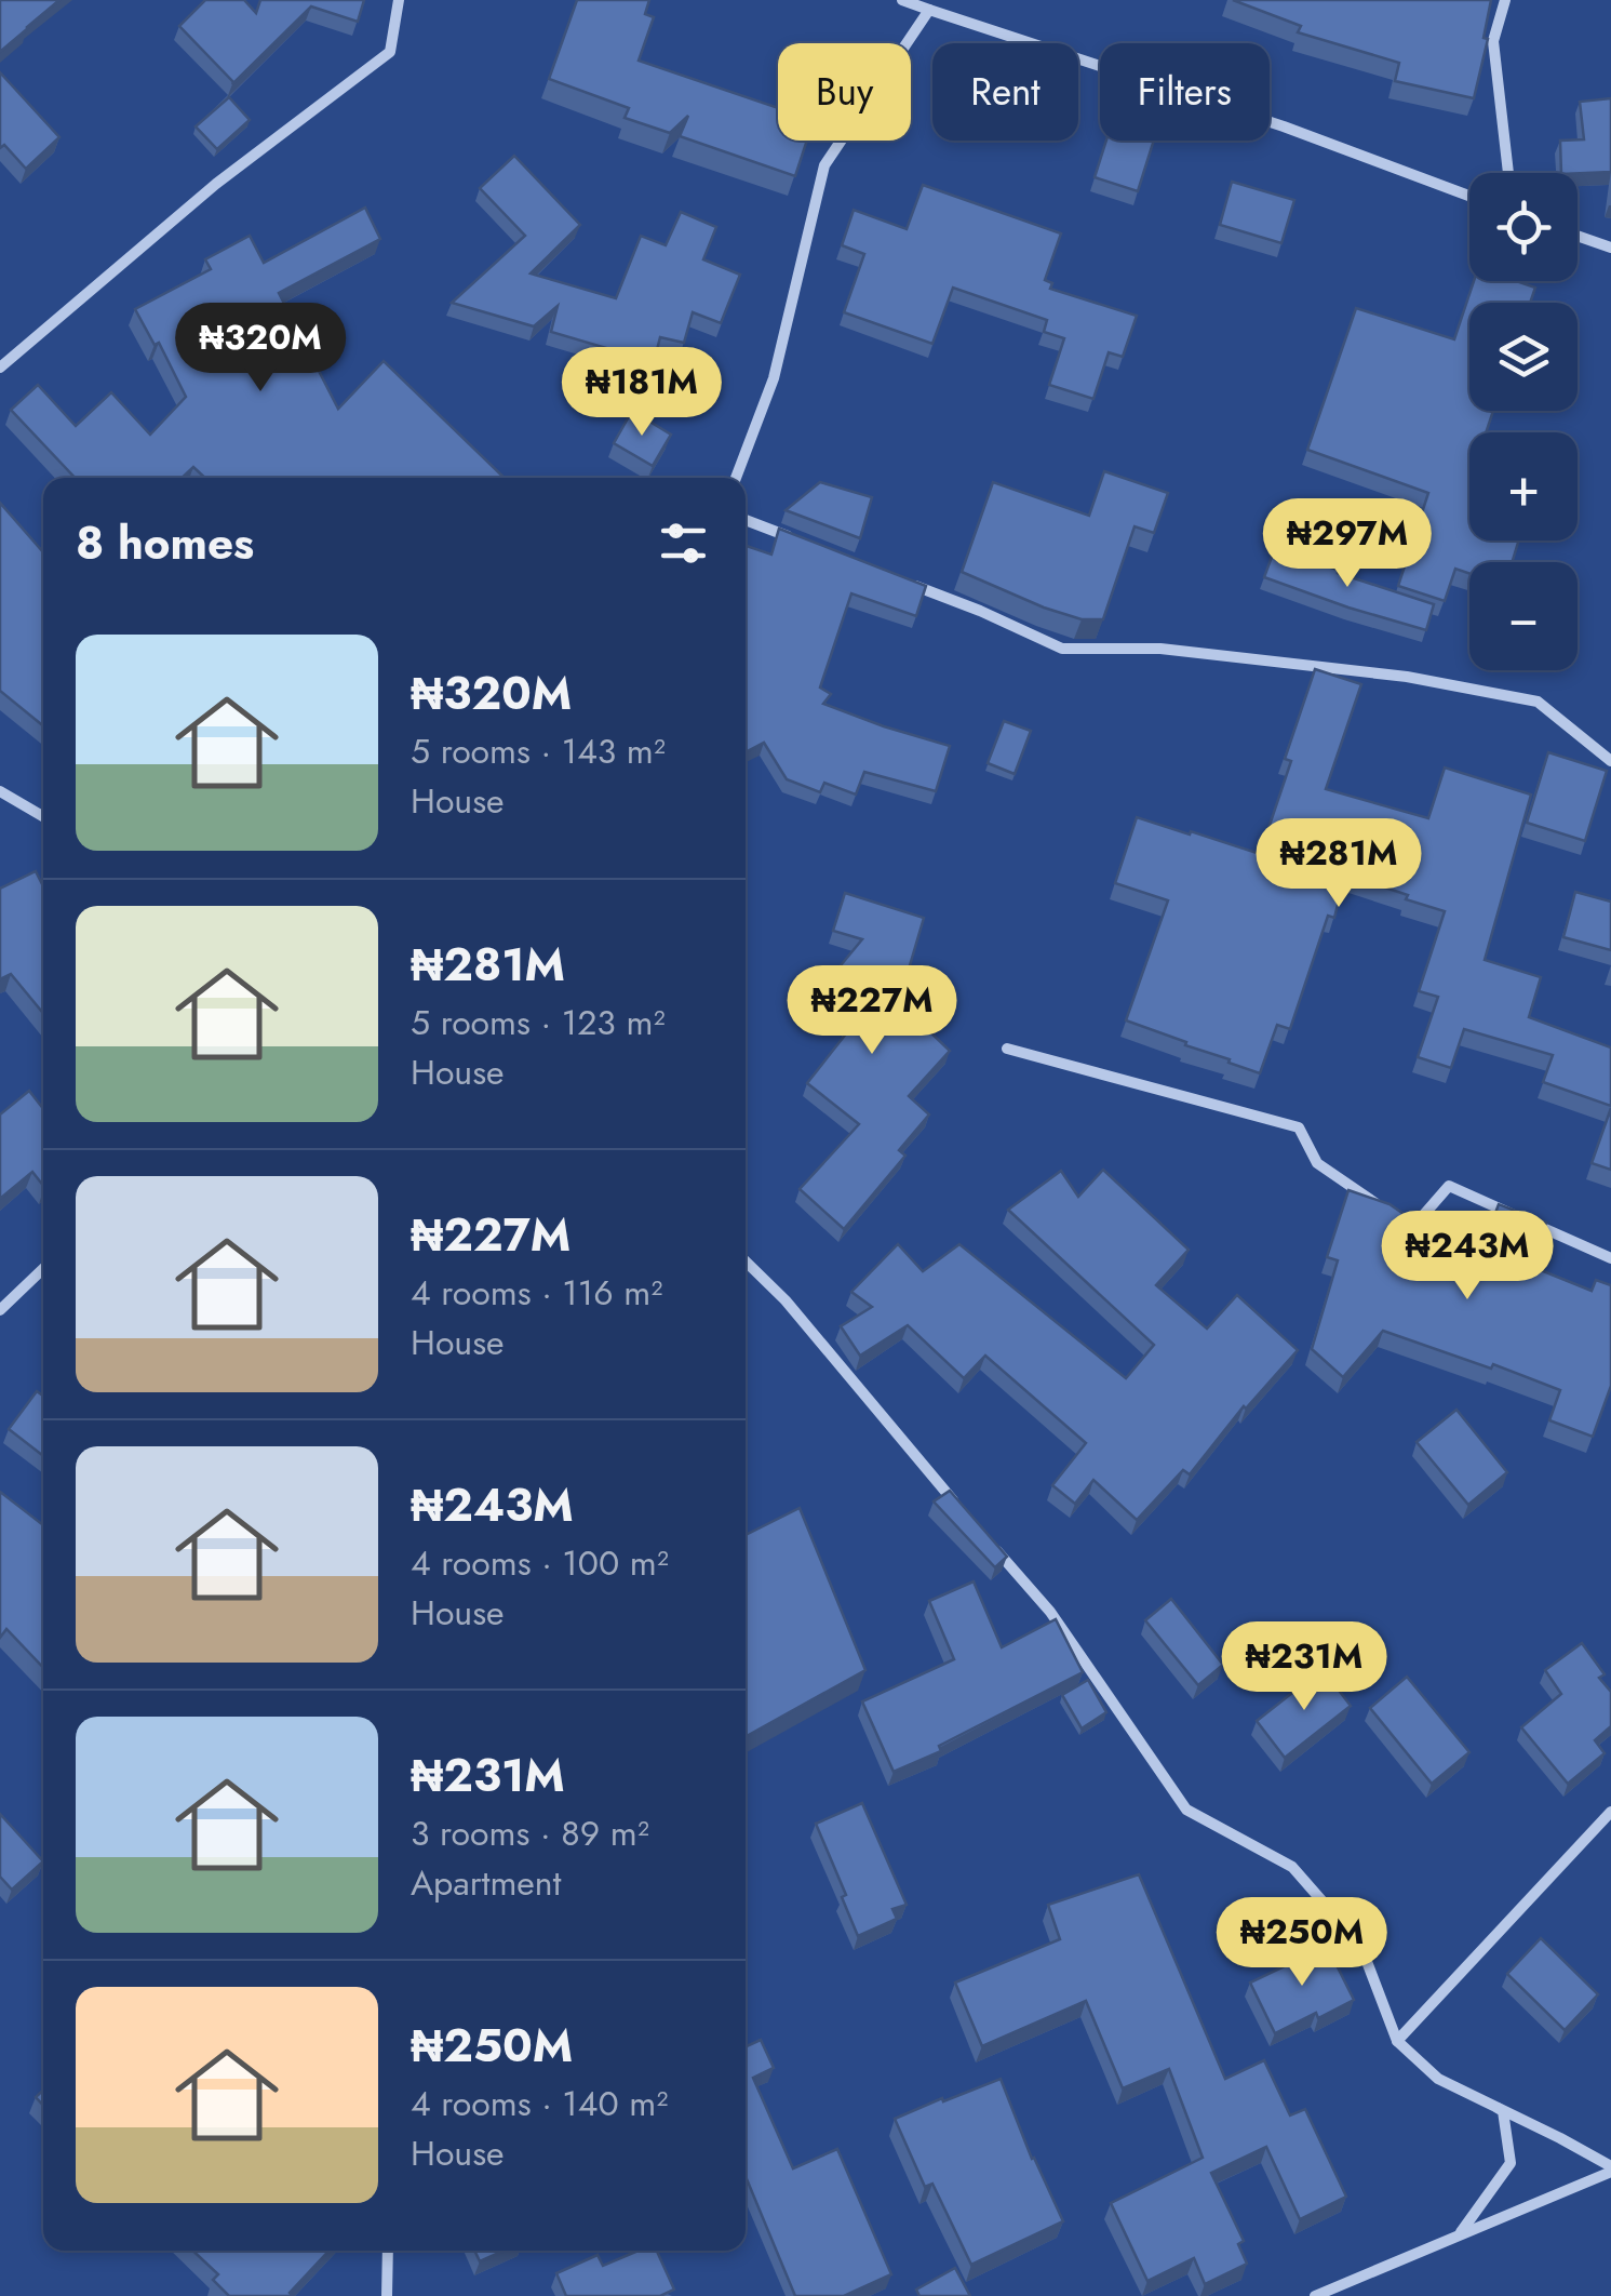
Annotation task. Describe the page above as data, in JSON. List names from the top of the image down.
{
  "page": {
    "chip": ["Buy", "Rent", "Filters"],
    "map_buttons": ["+", "−"],
    "price": [
      "₦320M",
      "₦181M",
      "₦297M",
      "₦281M",
      "₦227M",
      "₦243M",
      "₦231M",
      "₦250M"
    ],
    "heading": "8 homes",
    "list": [
      {
        "name": "₦320M",
        "note": "5 rooms · 143 m² · House"
      },
      {
        "name": "₦281M",
        "note": "5 rooms · 123 m² · House"
      },
      {
        "name": "₦227M",
        "note": "4 rooms · 116 m² · House"
      },
      {
        "name": "₦243M",
        "note": "4 rooms · 100 m² · House"
      },
      {
        "name": "₦231M",
        "note": "3 rooms · 89 m² · Apartment"
      },
      {
        "name": "₦250M",
        "note": "4 rooms · 140 m² · House"
      }
    ]
  }
}
